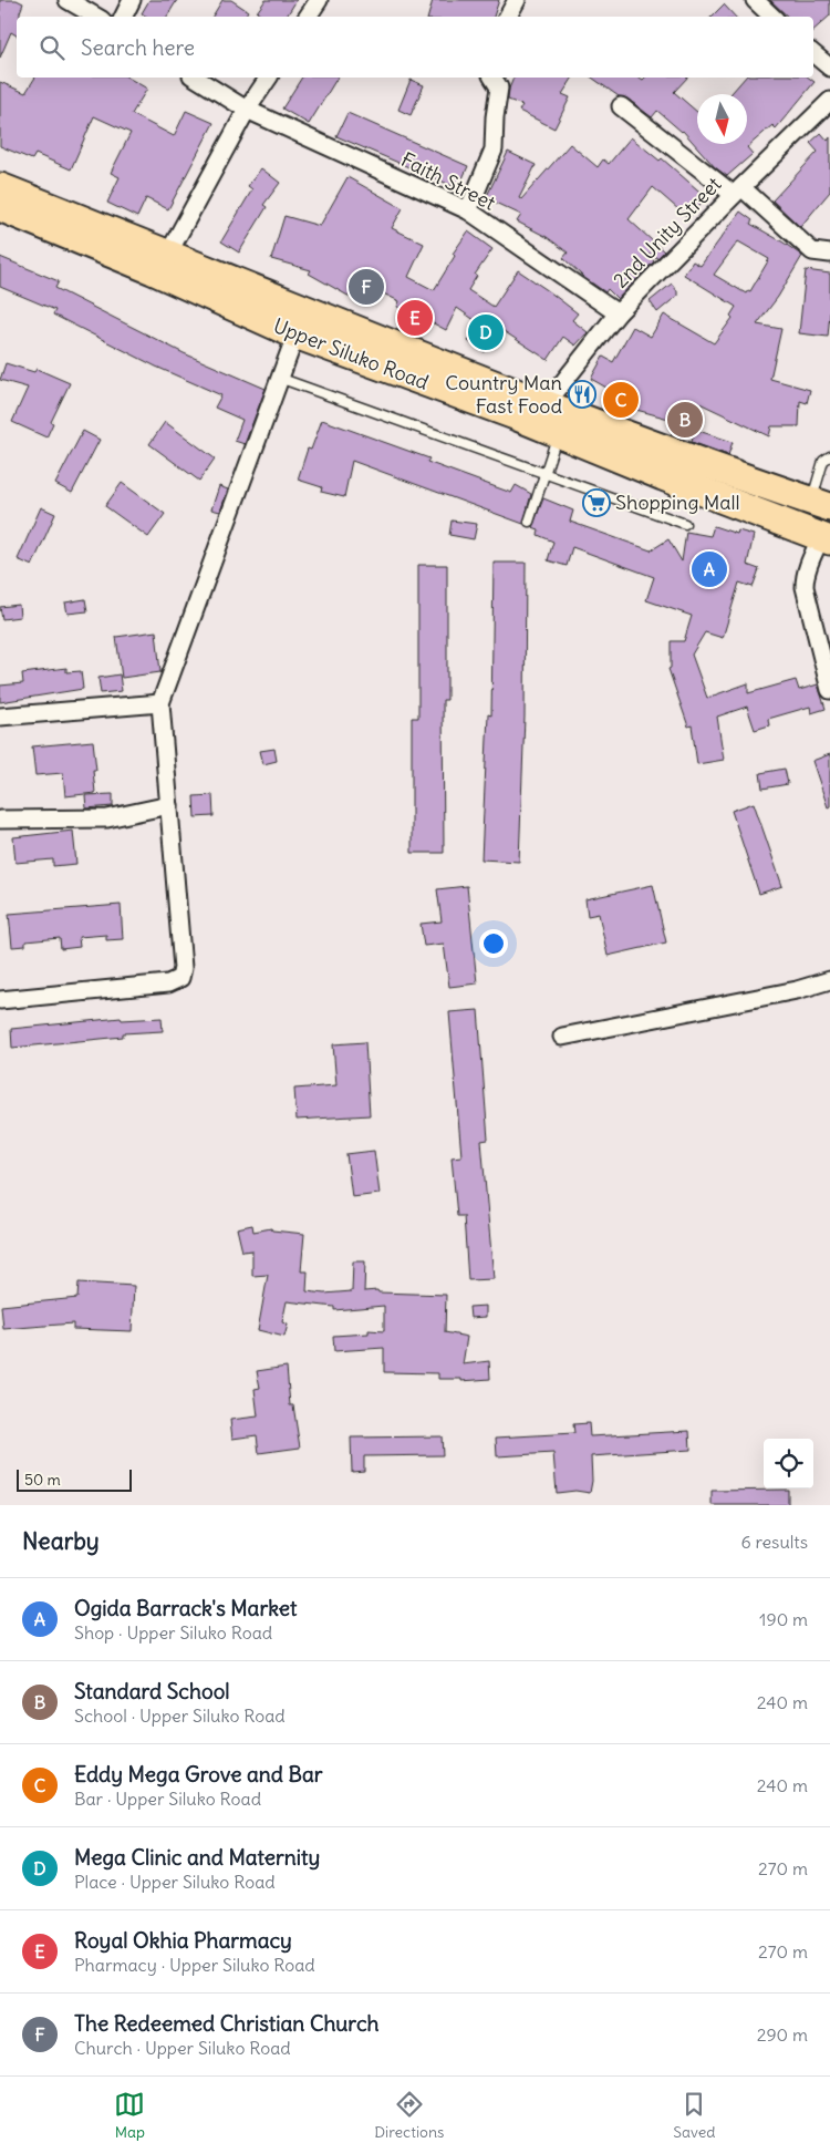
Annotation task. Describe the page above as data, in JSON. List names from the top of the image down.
{
  "streets": {
    "main road": ["Upper Siluko Road"],
    "street": ["Faith Street", "2nd Unity Street"]
  },
  "crossings": [
    ["Faith Street", "2nd Unity Street"],
    ["2nd Unity Street", "Upper Siluko Road"]
  ],
  "places": {
    "restaurant": ["Country Man Fast Food"],
    "supermarket": ["Shopping Mall"]
  },
  "scale_bar": "50 m",
  "north": "bottom",
  "page": {
    "search": "Search here",
    "pins": [
      "F",
      "E",
      "D",
      "C",
      "B",
      "A"
    ],
    "scale": "50 m",
    "heading": ["Nearby", "6 results"],
    "list": [
      {
        "mark": "A",
        "name": "Ogida Barrack's Market",
        "note": "Shop · Upper Siluko Road",
        "value": "190 m"
      },
      {
        "mark": "B",
        "name": "Standard School",
        "note": "School · Upper Siluko Road",
        "value": "240 m"
      },
      {
        "mark": "C",
        "name": "Eddy Mega Grove and Bar",
        "note": "Bar · Upper Siluko Road",
        "value": "240 m"
      },
      {
        "mark": "D",
        "name": "Mega Clinic and Maternity",
        "note": "Place · Upper Siluko Road",
        "value": "270 m"
      },
      {
        "mark": "E",
        "name": "Royal Okhia Pharmacy",
        "note": "Pharmacy · Upper Siluko Road",
        "value": "270 m"
      },
      {
        "mark": "F",
        "name": "The Redeemed Christian Church",
        "note": "Church · Upper Siluko Road",
        "value": "290 m"
      }
    ],
    "nav": ["Map", "Directions", "Saved"]
  }
}
